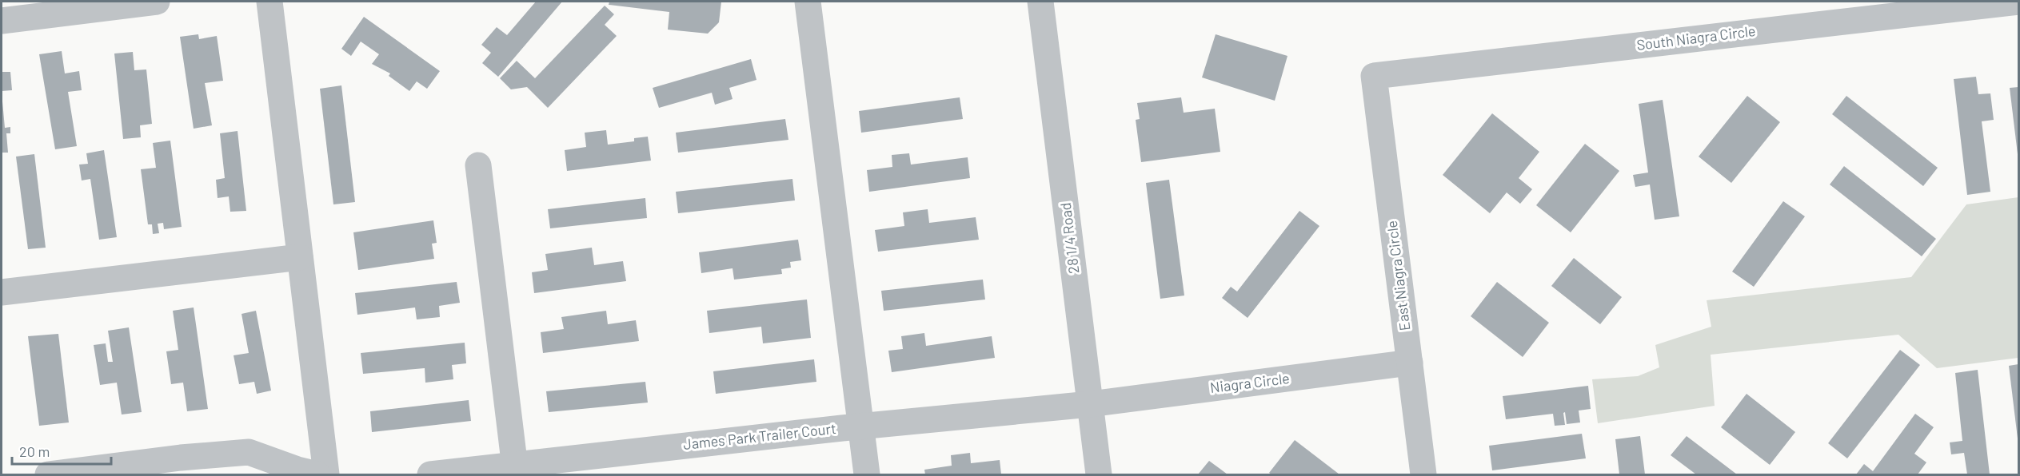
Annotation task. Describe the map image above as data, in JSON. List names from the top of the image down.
{
  "streets": {
    "street": [
      "South Niagra Circle",
      "28 1/4 Road",
      "East Niagra Circle",
      "Niagra Circle",
      "James Park Trailer Court"
    ]
  },
  "crossings": [
    ["South Niagra Circle", "East Niagra Circle"],
    ["28 1/4 Road", "Niagra Circle"],
    ["28 1/4 Road", "James Park Trailer Court"],
    ["East Niagra Circle", "Niagra Circle"],
    ["Niagra Circle", "James Park Trailer Court"]
  ],
  "scale_bar": "20 m"
}
